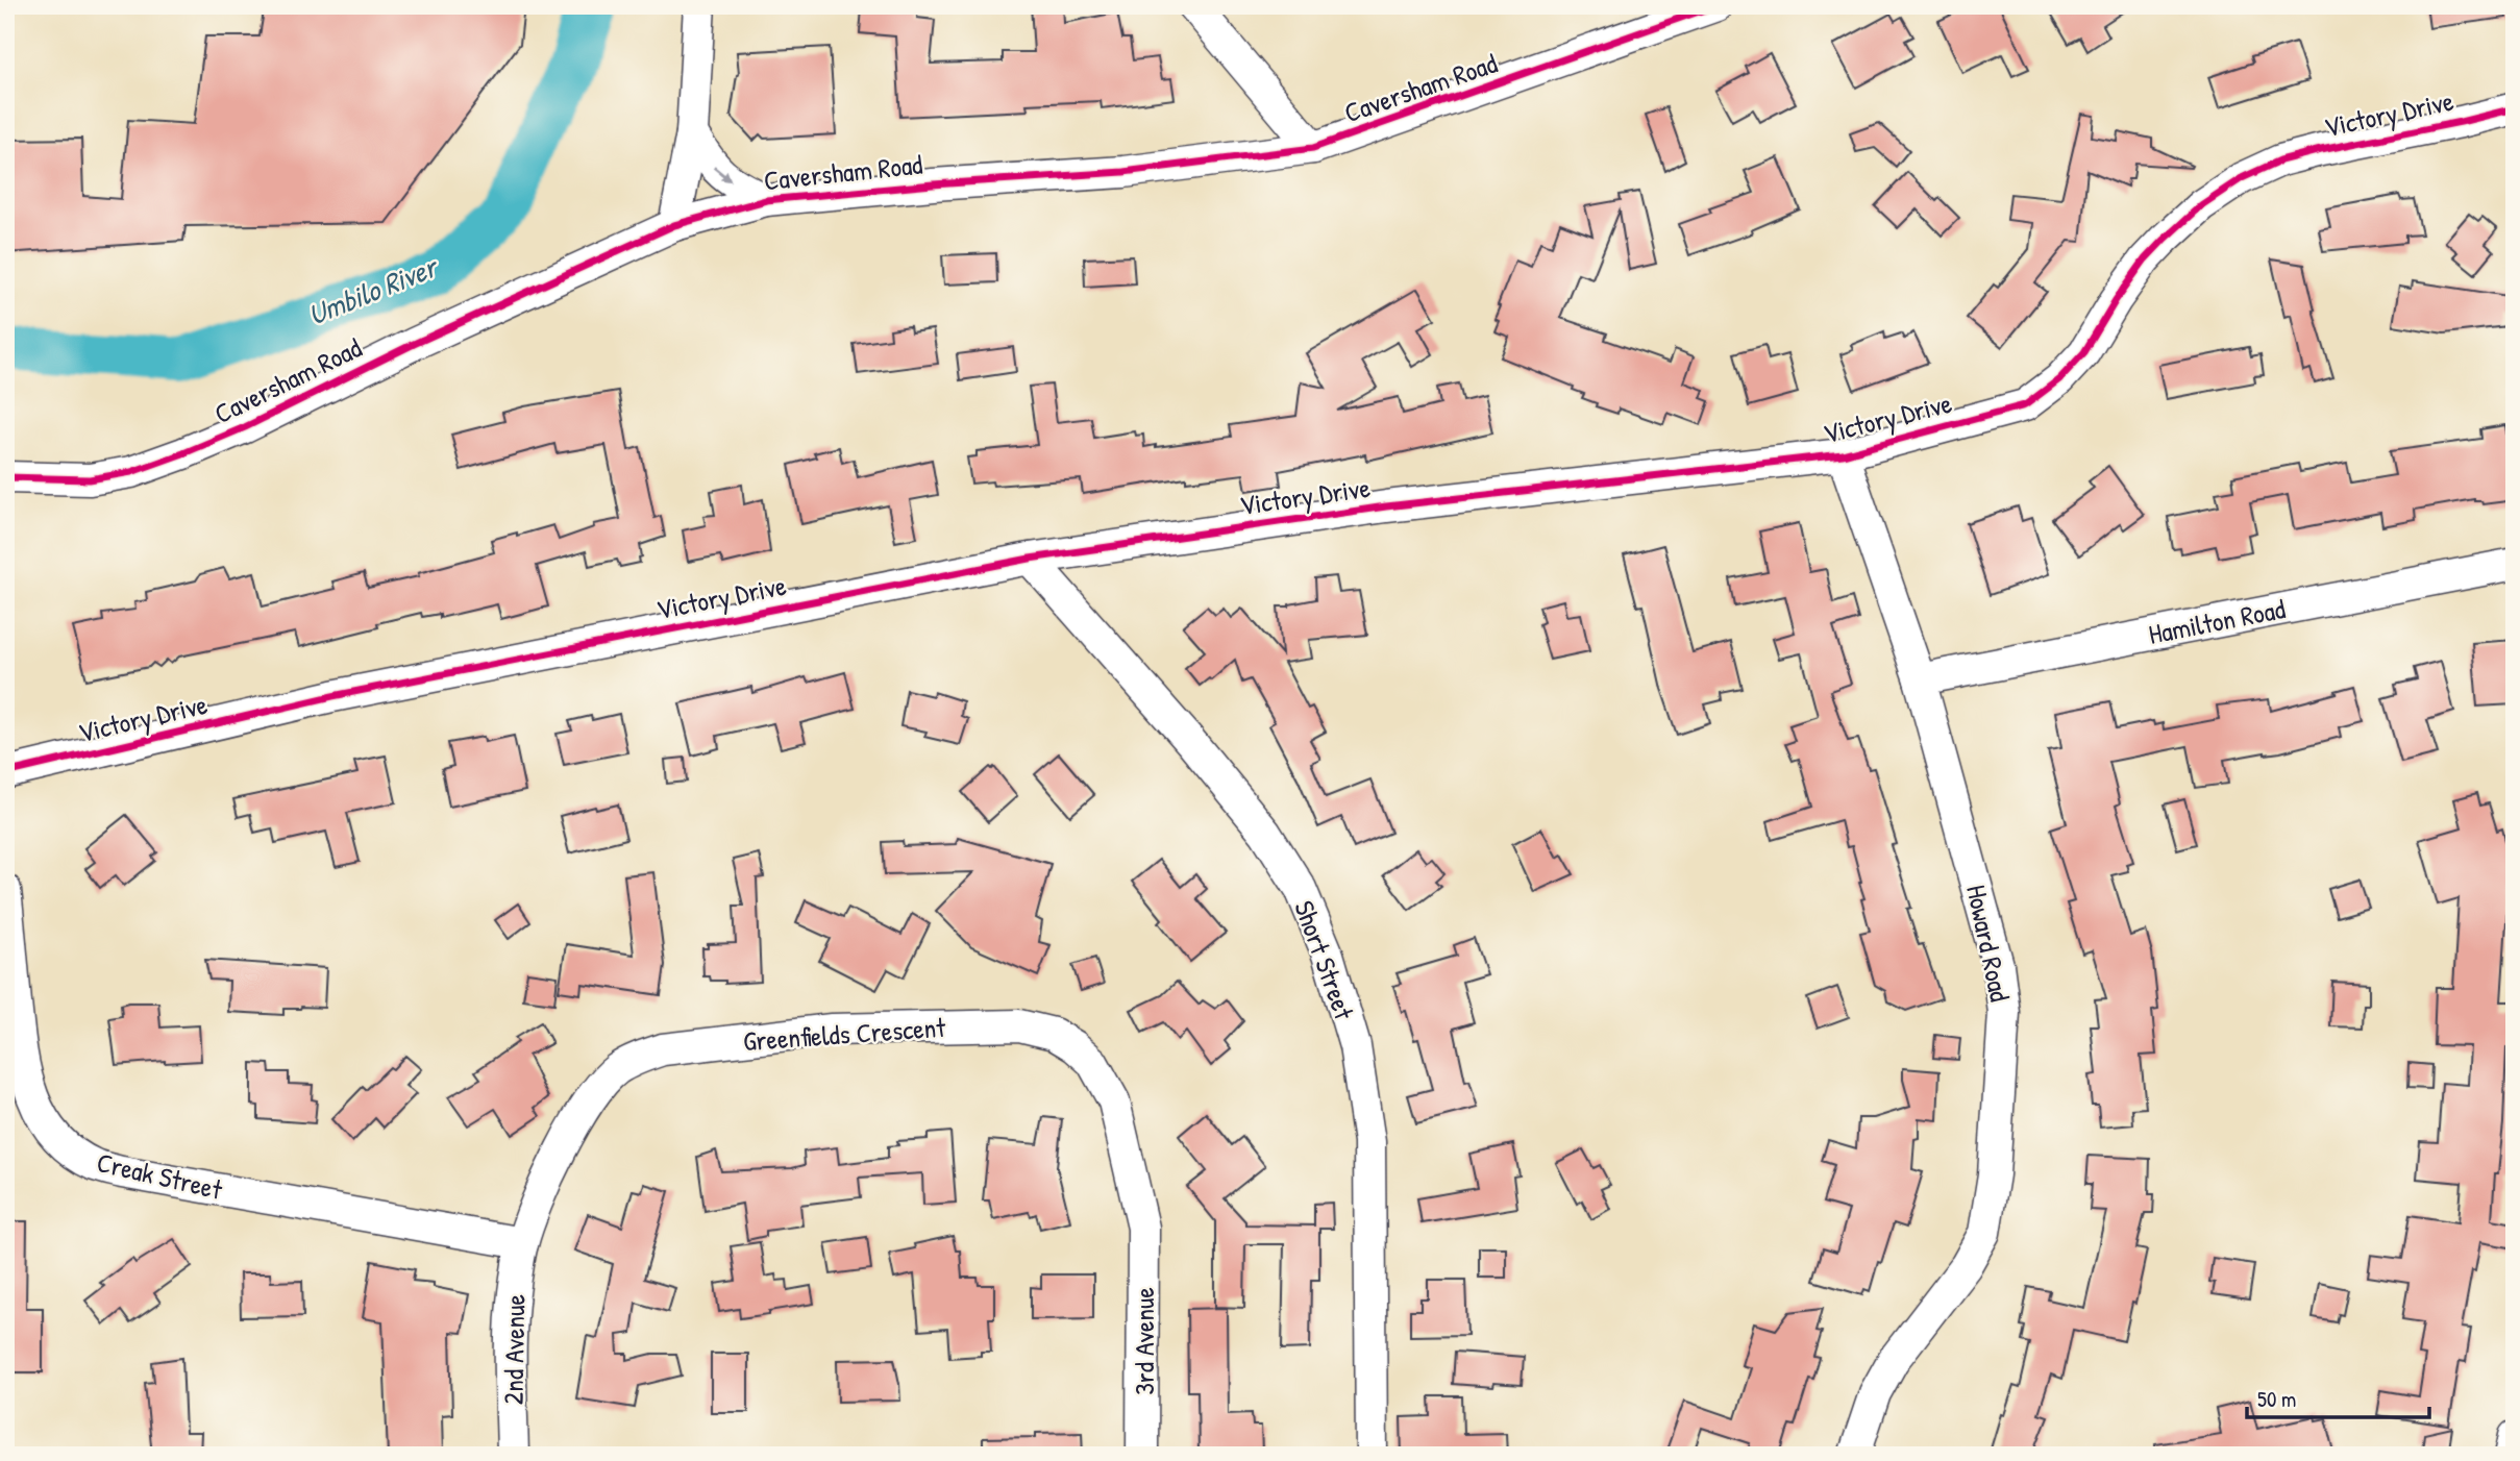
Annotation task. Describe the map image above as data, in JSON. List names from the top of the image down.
{
  "streets": {
    "street": [
      "Caversham Road",
      "Victory Drive",
      "Hamilton Road",
      "Howard Road",
      "Short Street",
      "Greenfields Crescent",
      "Creak Street",
      "3rd Avenue",
      "2nd Avenue"
    ]
  },
  "crossings": [
    ["Victory Drive", "Howard Road"],
    ["Victory Drive", "Short Street"],
    ["Hamilton Road", "Howard Road"],
    ["Greenfields Crescent", "Creak Street"],
    ["Greenfields Crescent", "3rd Avenue"],
    ["Greenfields Crescent", "2nd Avenue"],
    ["Creak Street", "2nd Avenue"]
  ],
  "water": ["Umbilo River"],
  "scale_bar": "50 m"
}
